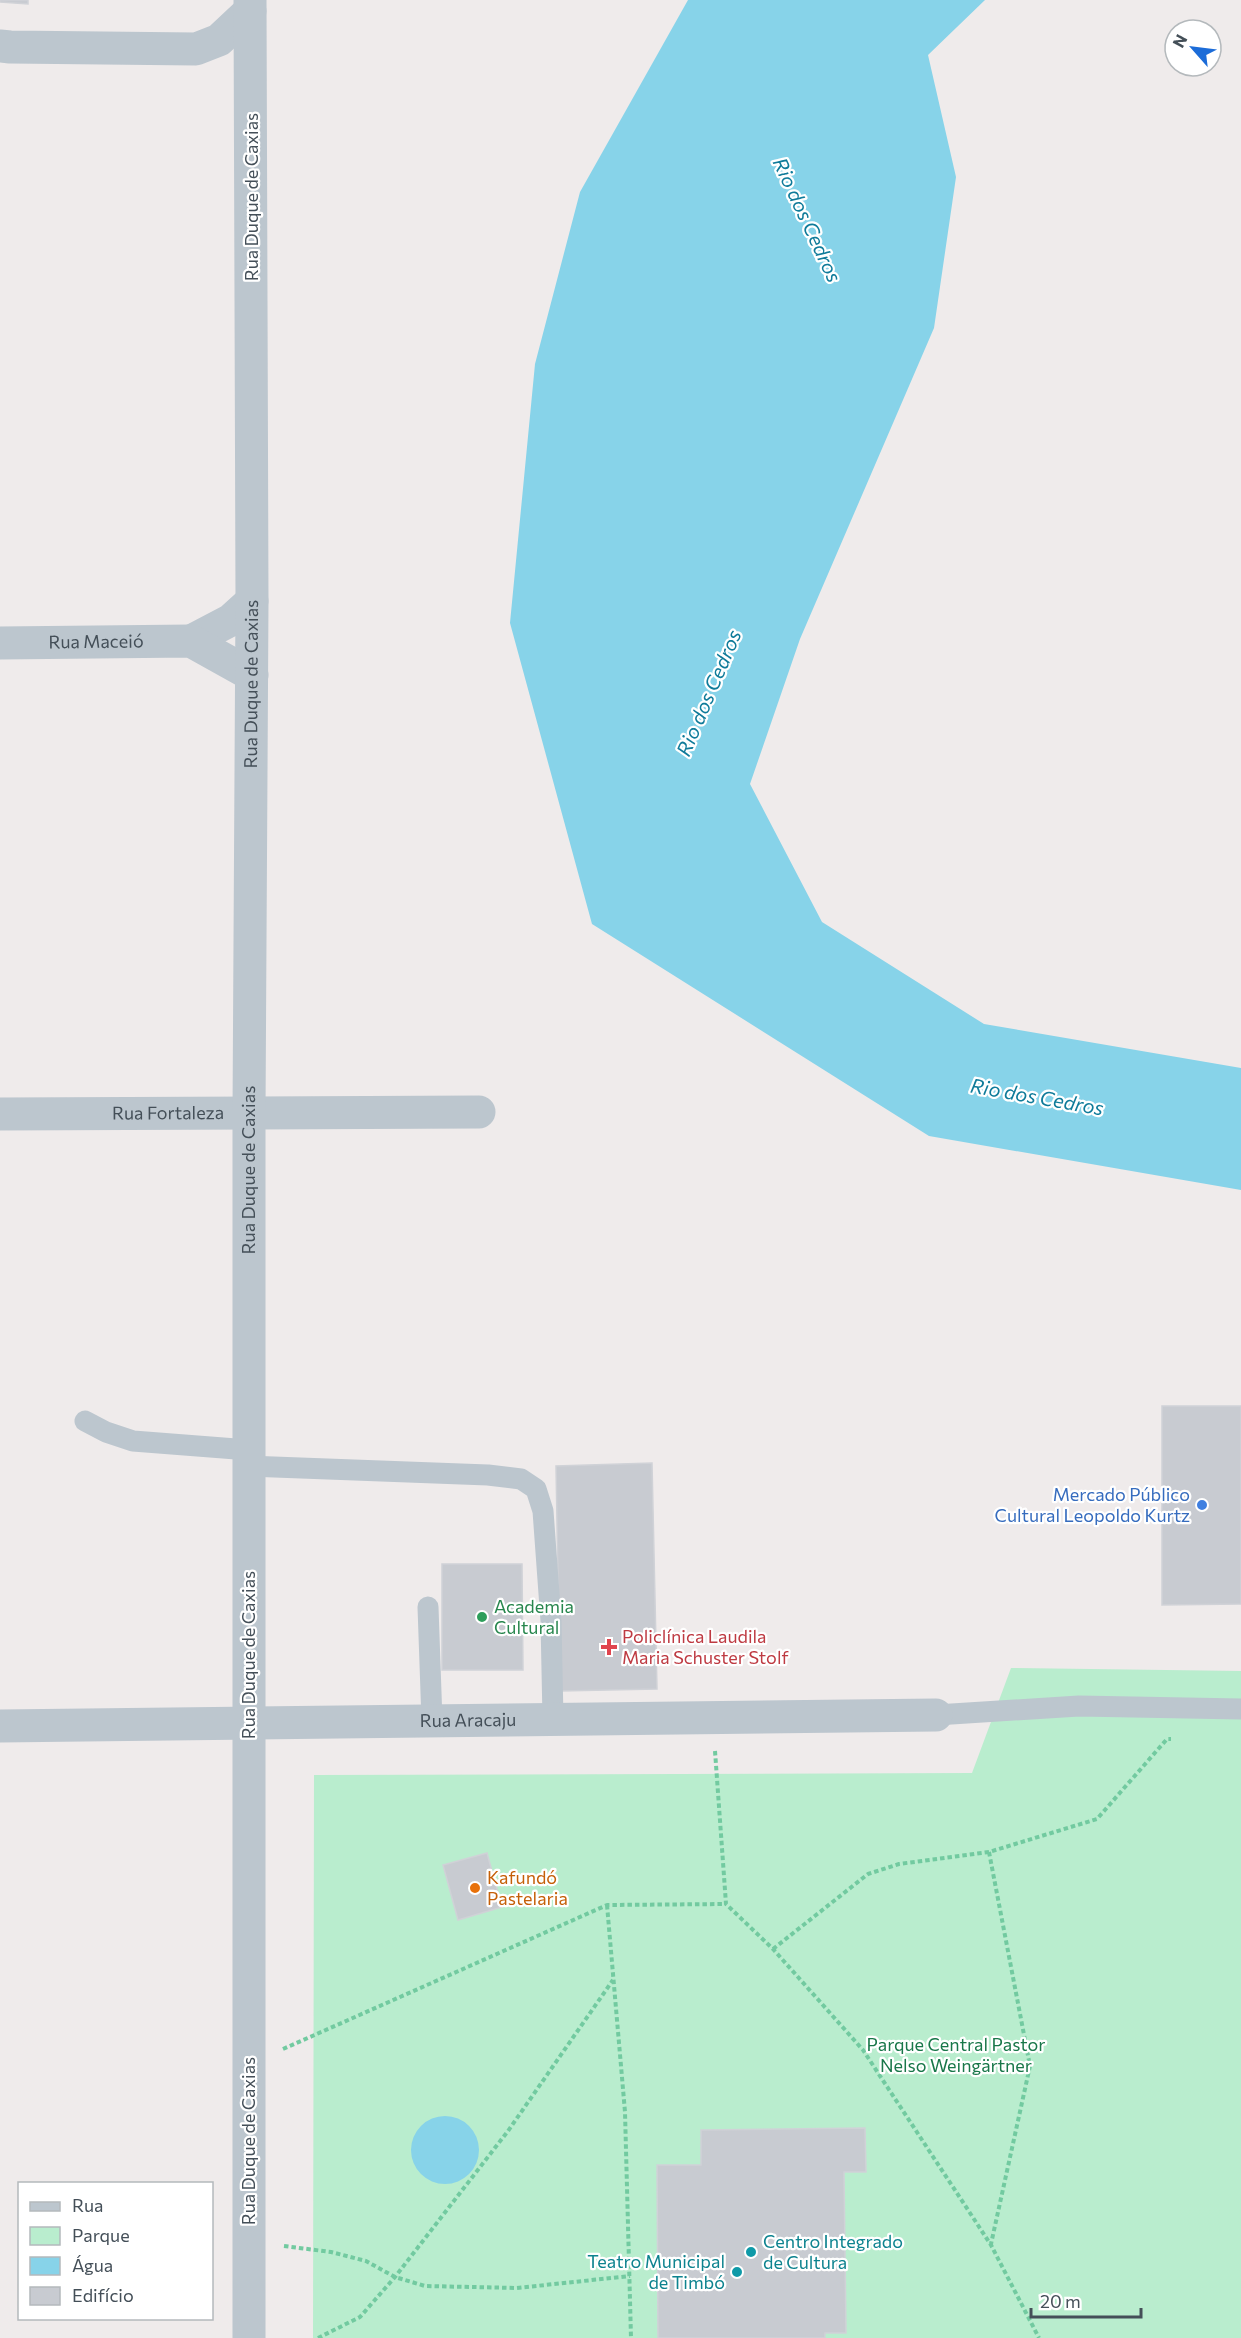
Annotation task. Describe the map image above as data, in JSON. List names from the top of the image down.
{
  "streets": {
    "street": [
      "Rua Duque de Caxias",
      "Rua Maceió",
      "Rua Fortaleza",
      "Rua Aracaju"
    ]
  },
  "crossings": [
    ["Rua Duque de Caxias", "Rua Maceió"],
    ["Rua Duque de Caxias", "Rua Fortaleza"],
    ["Rua Duque de Caxias", "Rua Aracaju"]
  ],
  "water": ["Rio dos Cedros"],
  "parks": ["Parque Central Pastor Nelso Weingärtner"],
  "places": {
    "other": [
      "Mercado Público Cultural Leopoldo Kurtz",
      "Academia Cultural",
      "Kafundó Pastelaria",
      "Centro Integrado de Cultura",
      "Teatro Municipal de Timbó"
    ],
    "health": ["Policlínica Laudila Maria Schuster Stolf"]
  },
  "legend": [
    "Rua",
    "Parque",
    "Água",
    "Edifício"
  ],
  "scale_bar": "20 m",
  "north": "top left"
}
